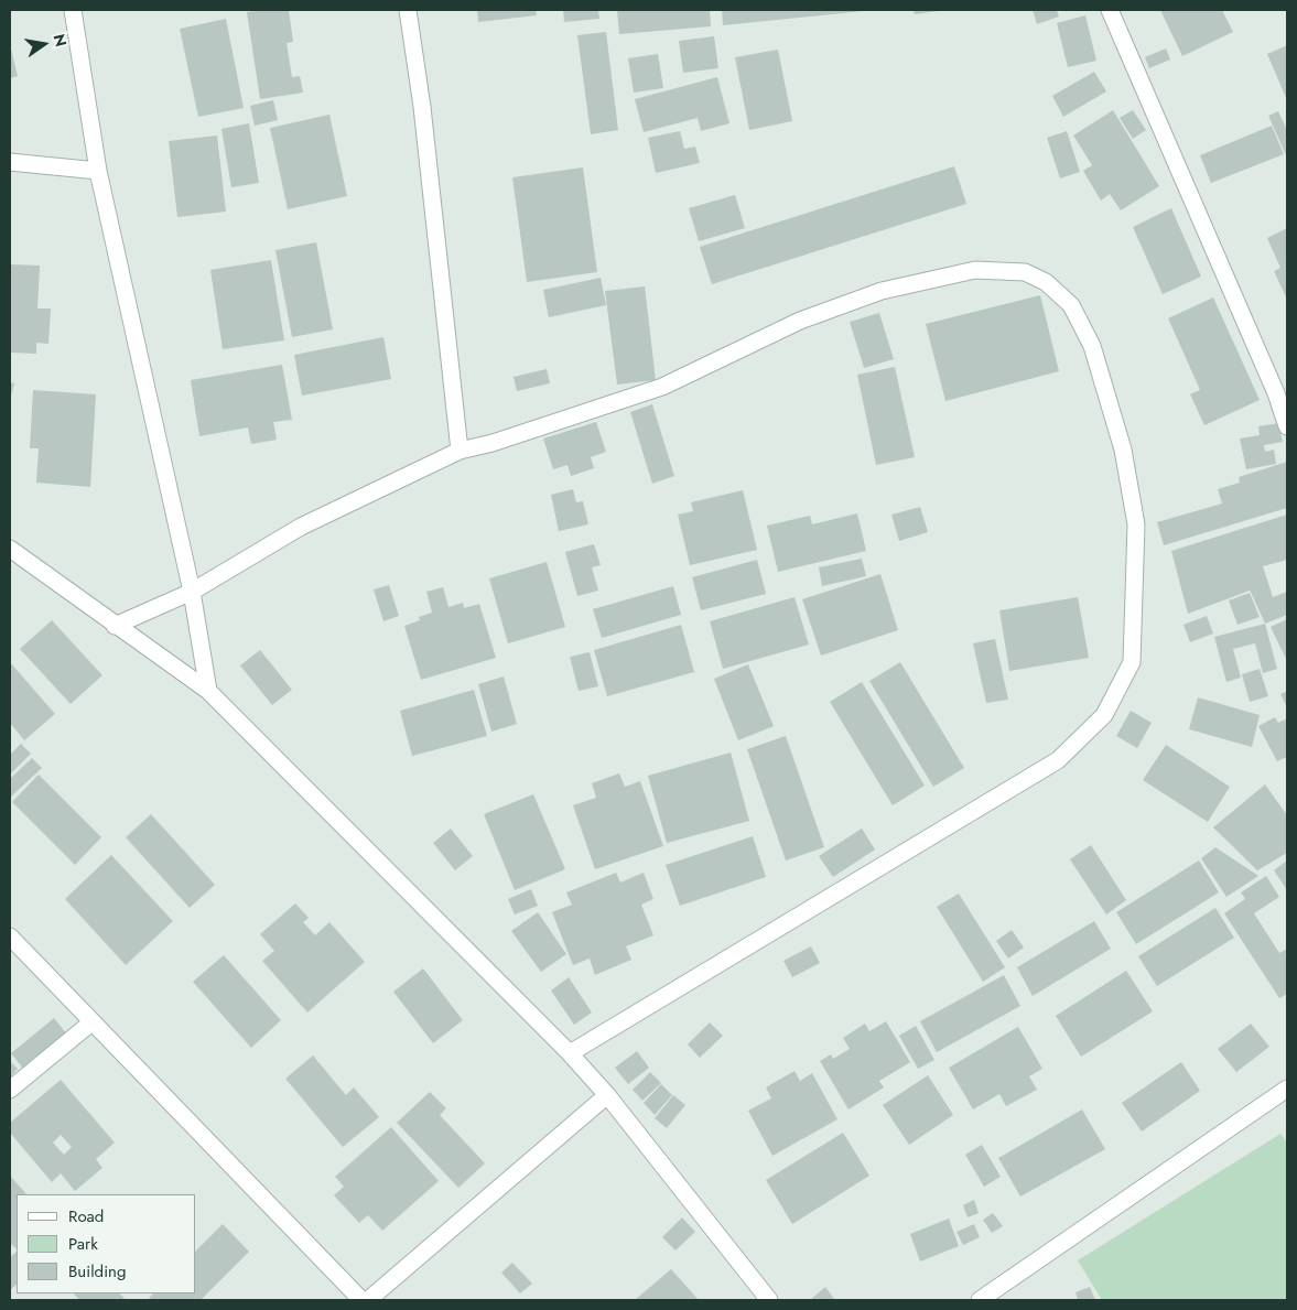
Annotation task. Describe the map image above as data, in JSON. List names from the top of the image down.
{
  "legend": ["Road", "Park", "Building"],
  "north": "right"
}
